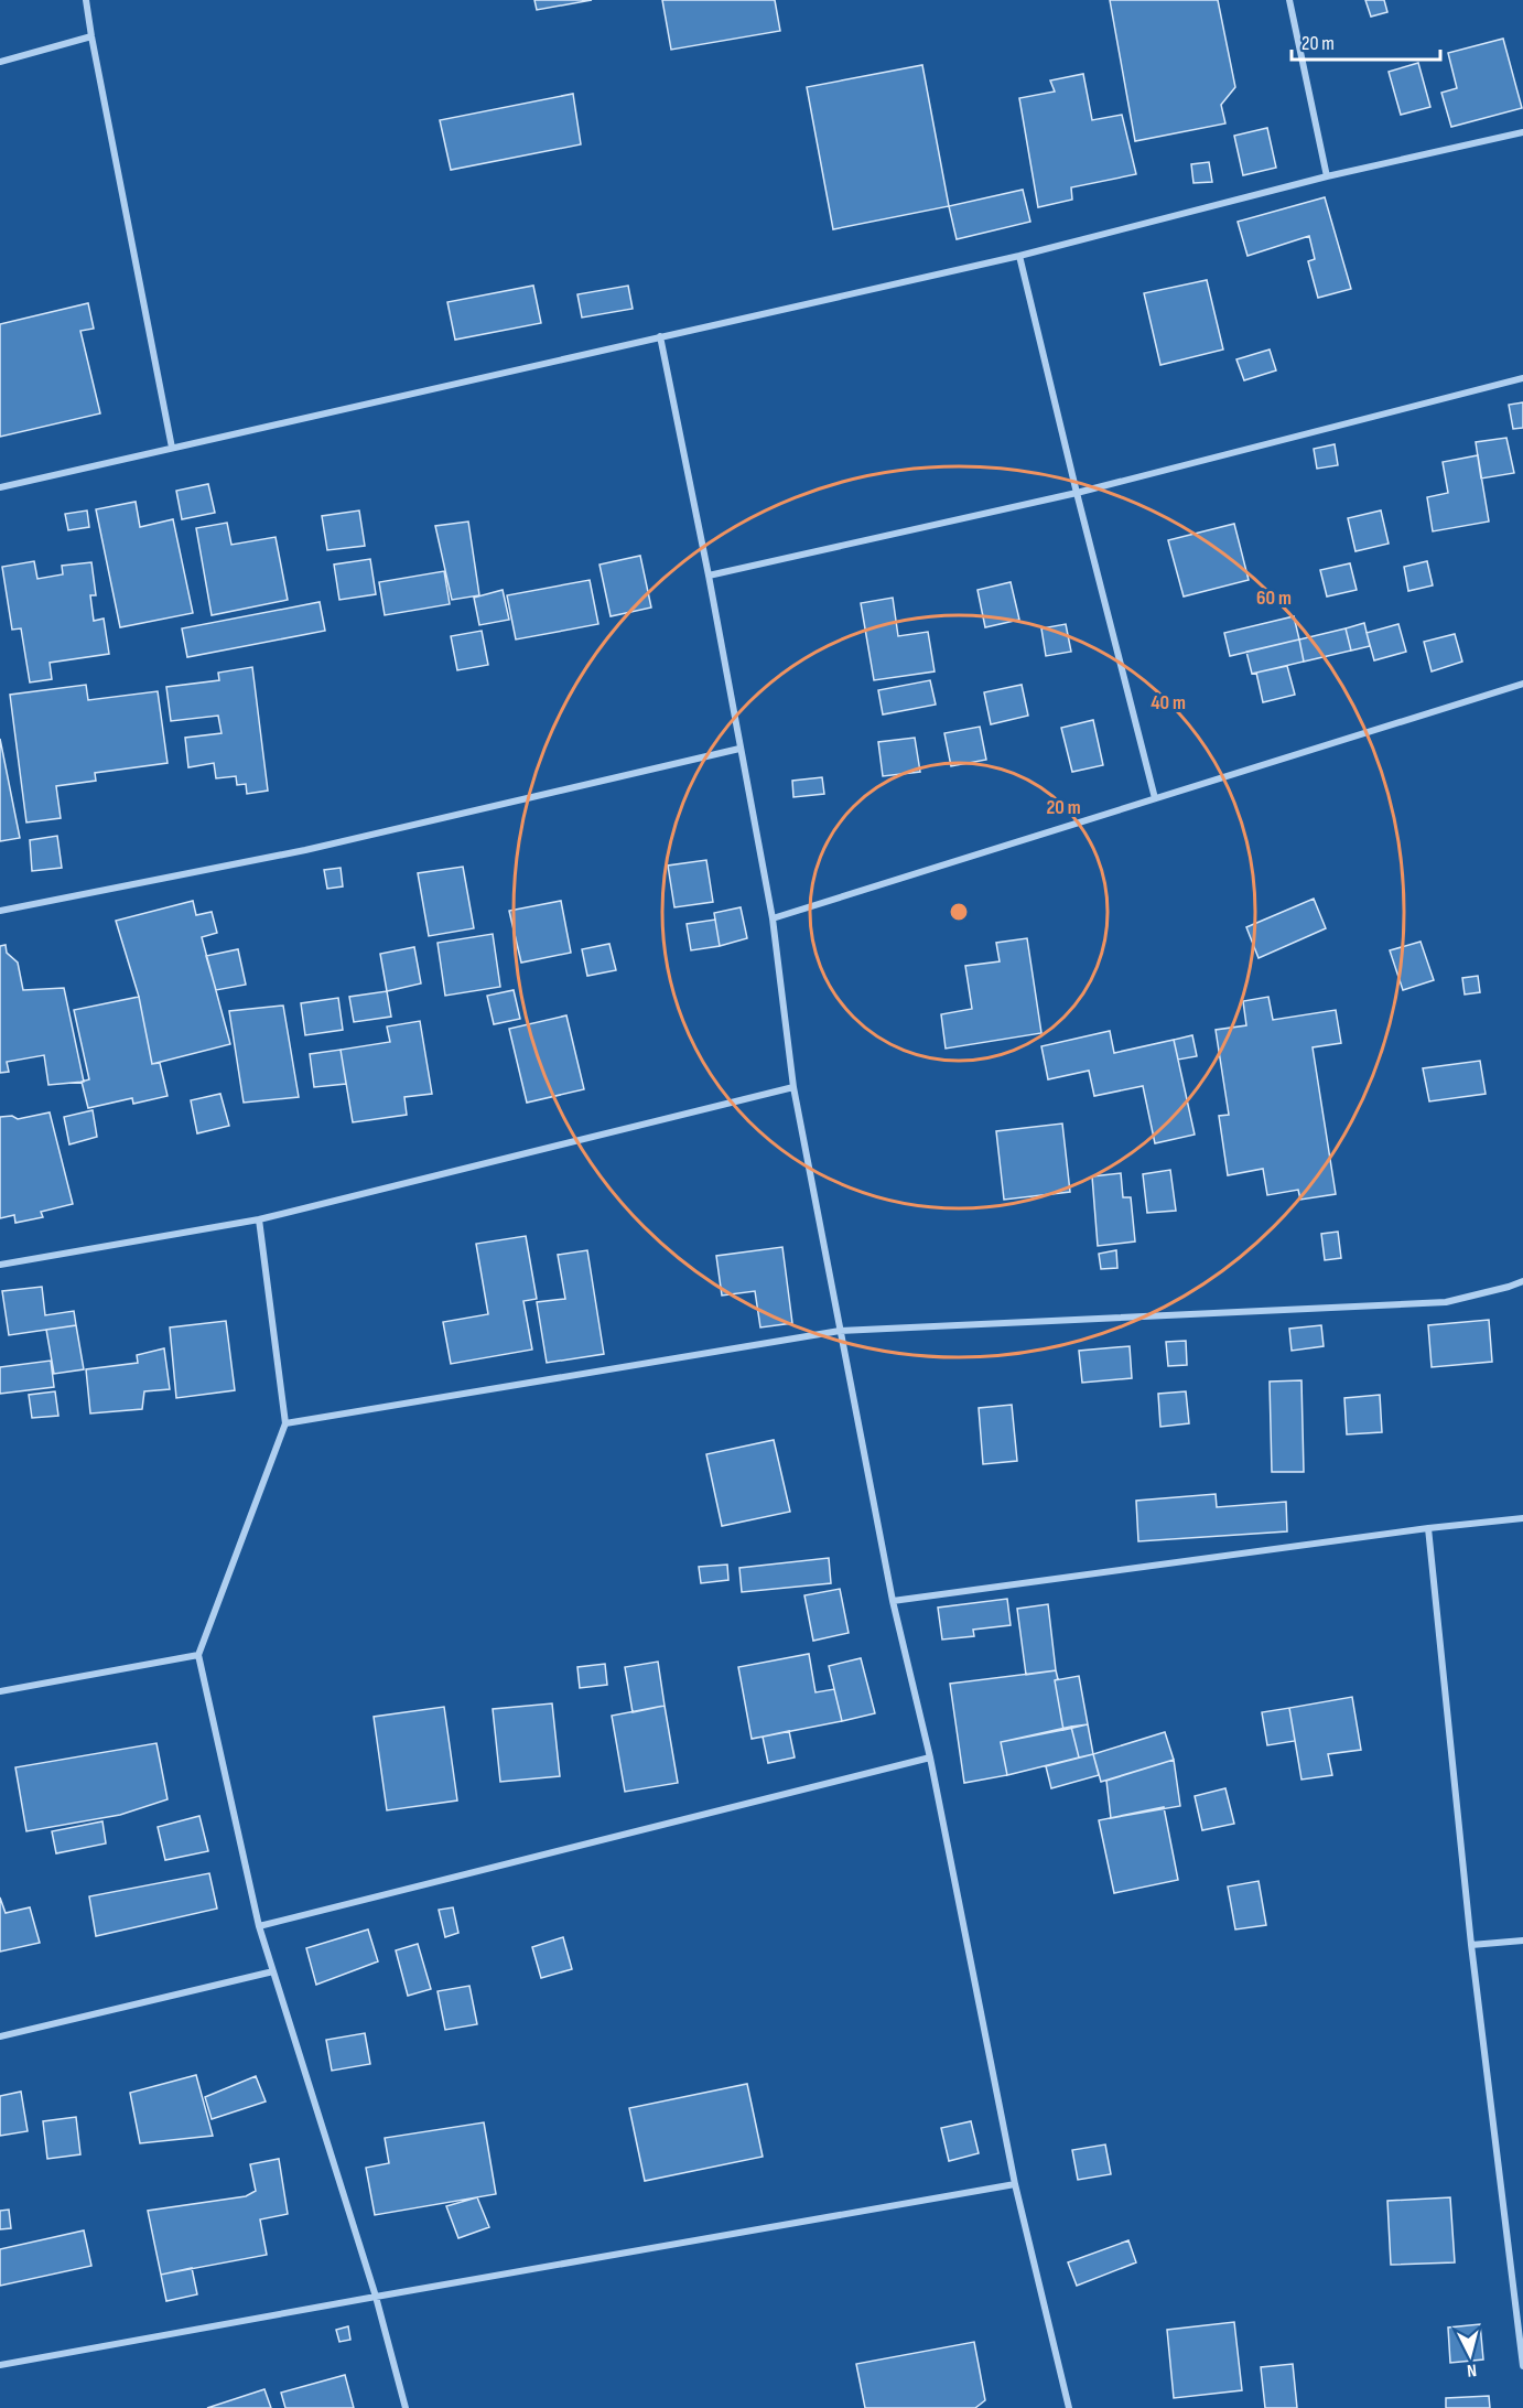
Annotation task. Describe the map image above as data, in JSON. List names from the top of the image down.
{
  "scale_bar": "20 m",
  "north": "bottom",
  "rings": ["60 m", "40 m", "20 m"]
}
